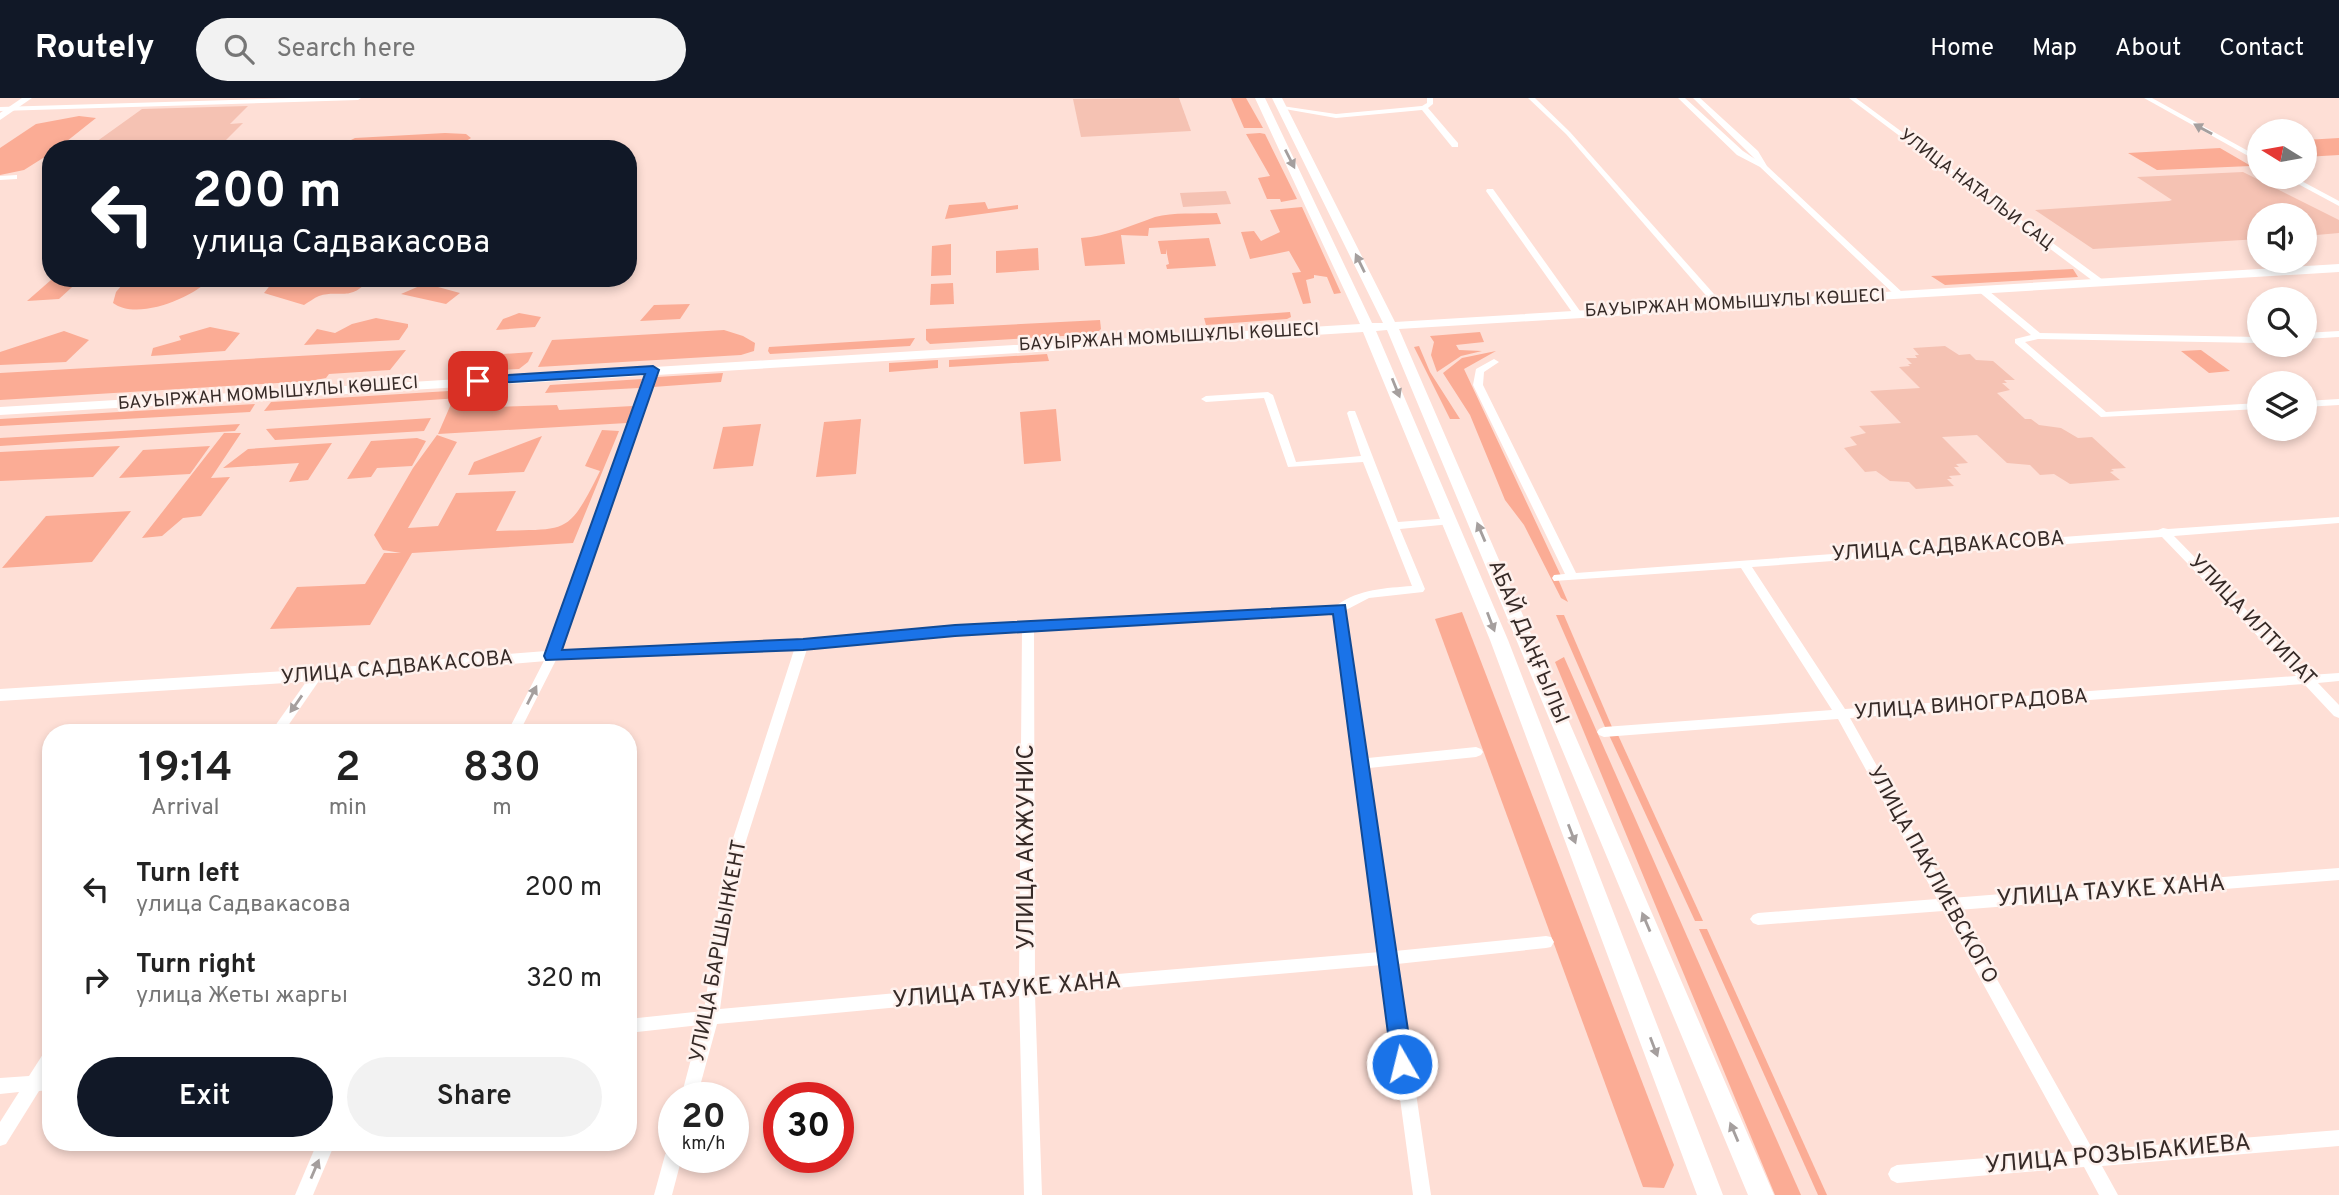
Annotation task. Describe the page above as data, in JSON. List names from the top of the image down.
{
  "streets": {
    "main road": ["БАУЫРЖАН МОМЫШҰЛЫ КӨШЕСІ", "АБАЙ ДАҢҒЫЛЫ"],
    "street": [
      "УЛИЦА НАТАЛЬИ САЦ",
      "УЛИЦА САДВАКАСОВА",
      "УЛИЦА ИЛТИПАТ",
      "УЛИЦА ВИНОГРАДОВА",
      "УЛИЦА АКЖУНИС",
      "УЛИЦА ПАКЛИЕВСКОГО",
      "УЛИЦА ТАУКЕ ХАНА",
      "УЛИЦА БАРШЫНКЕНТ",
      "УЛИЦА РОЗЫБАКИЕВА"
    ]
  },
  "crossings": [
    ["УЛИЦА НАТАЛЬИ САЦ", "БАУЫРЖАН МОМЫШҰЛЫ КӨШЕСІ"],
    ["БАУЫРЖАН МОМЫШҰЛЫ КӨШЕСІ", "АБАЙ ДАҢҒЫЛЫ"],
    ["УЛИЦА САДВАКАСОВА", "УЛИЦА ИЛТИПАТ"],
    ["УЛИЦА САДВАКАСОВА", "УЛИЦА АКЖУНИС"],
    ["УЛИЦА САДВАКАСОВА", "УЛИЦА ПАКЛИЕВСКОГО"],
    ["УЛИЦА САДВАКАСОВА", "УЛИЦА БАРШЫНКЕНТ"],
    ["УЛИЦА ИЛТИПАТ", "УЛИЦА ВИНОГРАДОВА"],
    ["УЛИЦА ВИНОГРАДОВА", "УЛИЦА ПАКЛИЕВСКОГО"],
    ["УЛИЦА АКЖУНИС", "УЛИЦА ТАУКЕ ХАНА"],
    ["УЛИЦА ПАКЛИЕВСКОГО", "УЛИЦА ТАУКЕ ХАНА"],
    ["УЛИЦА ПАКЛИЕВСКОГО", "УЛИЦА РОЗЫБАКИЕВА"],
    ["УЛИЦА ТАУКЕ ХАНА", "УЛИЦА БАРШЫНКЕНТ"]
  ],
  "north": "left",
  "page": {
    "header": "Routely",
    "search": "Search here",
    "nav": [
      "Home",
      "Map",
      "About",
      "Contact"
    ],
    "turn": ["200 m", "улица Садвакасова"],
    "eta": [
      "19:14",
      "Arrival",
      "2",
      "min",
      "830",
      "m"
    ],
    "list": [
      {
        "name": "Turn left",
        "note": "улица Садвакасова",
        "value": "200 m"
      },
      {
        "name": "Turn right",
        "note": "улица Жеты жаргы",
        "value": "320 m"
      }
    ],
    "buttons": ["Exit", "Share"],
    "speed": "20 km/h",
    "limit": "30"
  }
}
